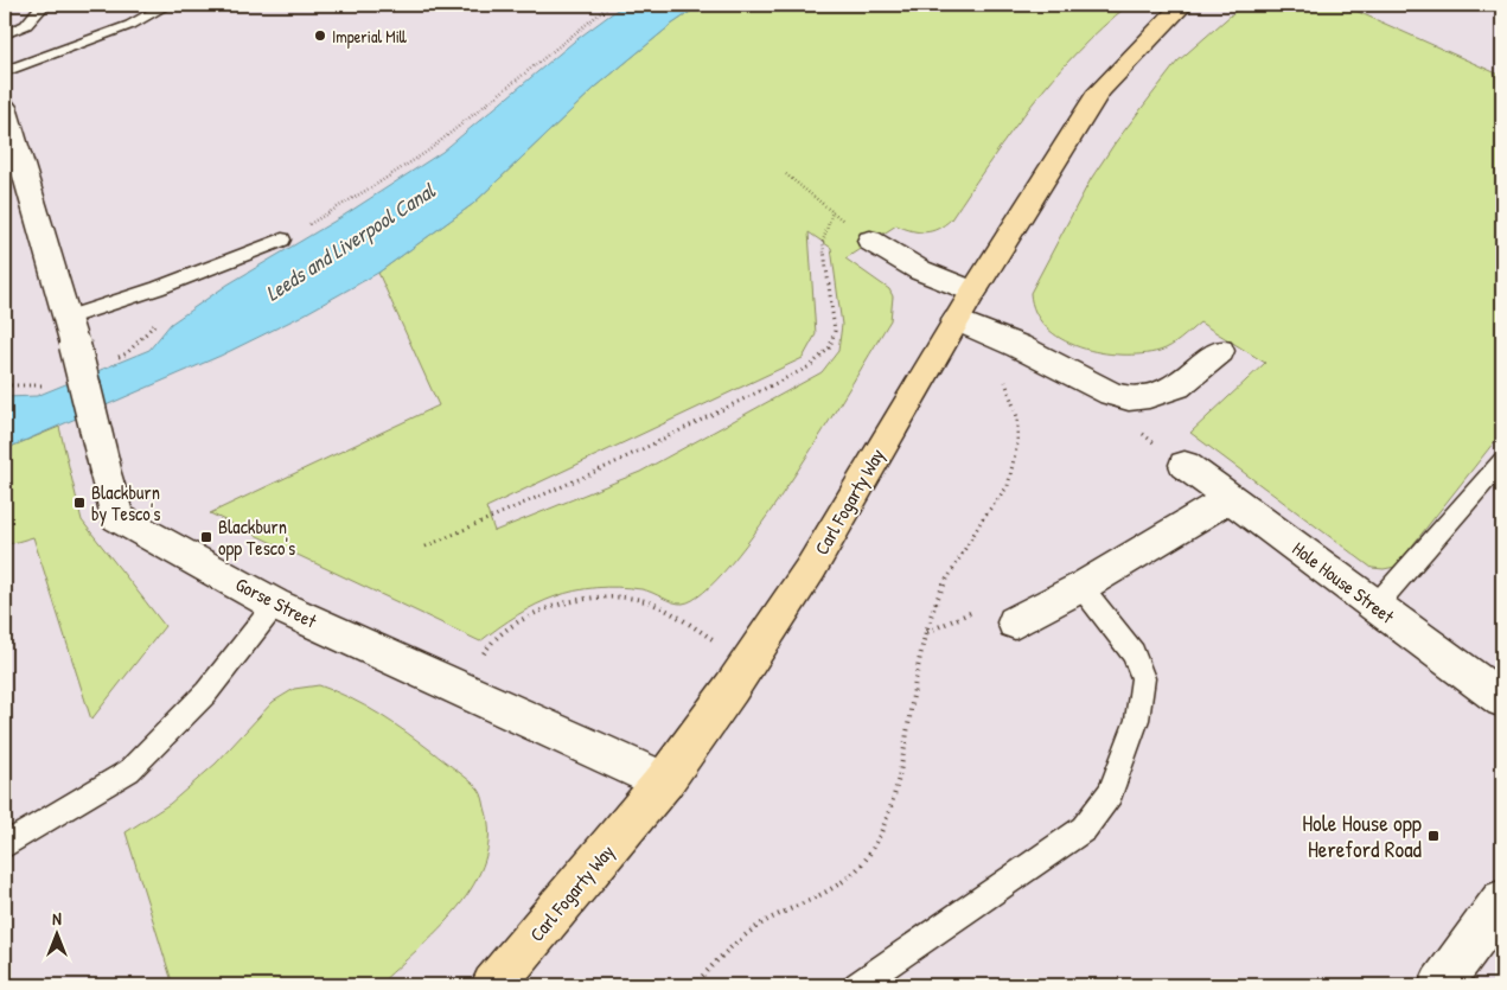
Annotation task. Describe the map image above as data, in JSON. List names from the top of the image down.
{
  "streets": {
    "highway": ["Carl Fogarty Way"],
    "street": ["Hole House Street", "Gorse Street"]
  },
  "crossings": [
    ["Carl Fogarty Way", "Gorse Street"]
  ],
  "water": ["Leeds and Liverpool Canal"],
  "places": {
    "other": ["Imperial Mill"],
    "transit": ["Blackburn by Tesco's", "Blackburn opp Tesco's", "Hole House opp Hereford Road"]
  },
  "north": "top"
}
